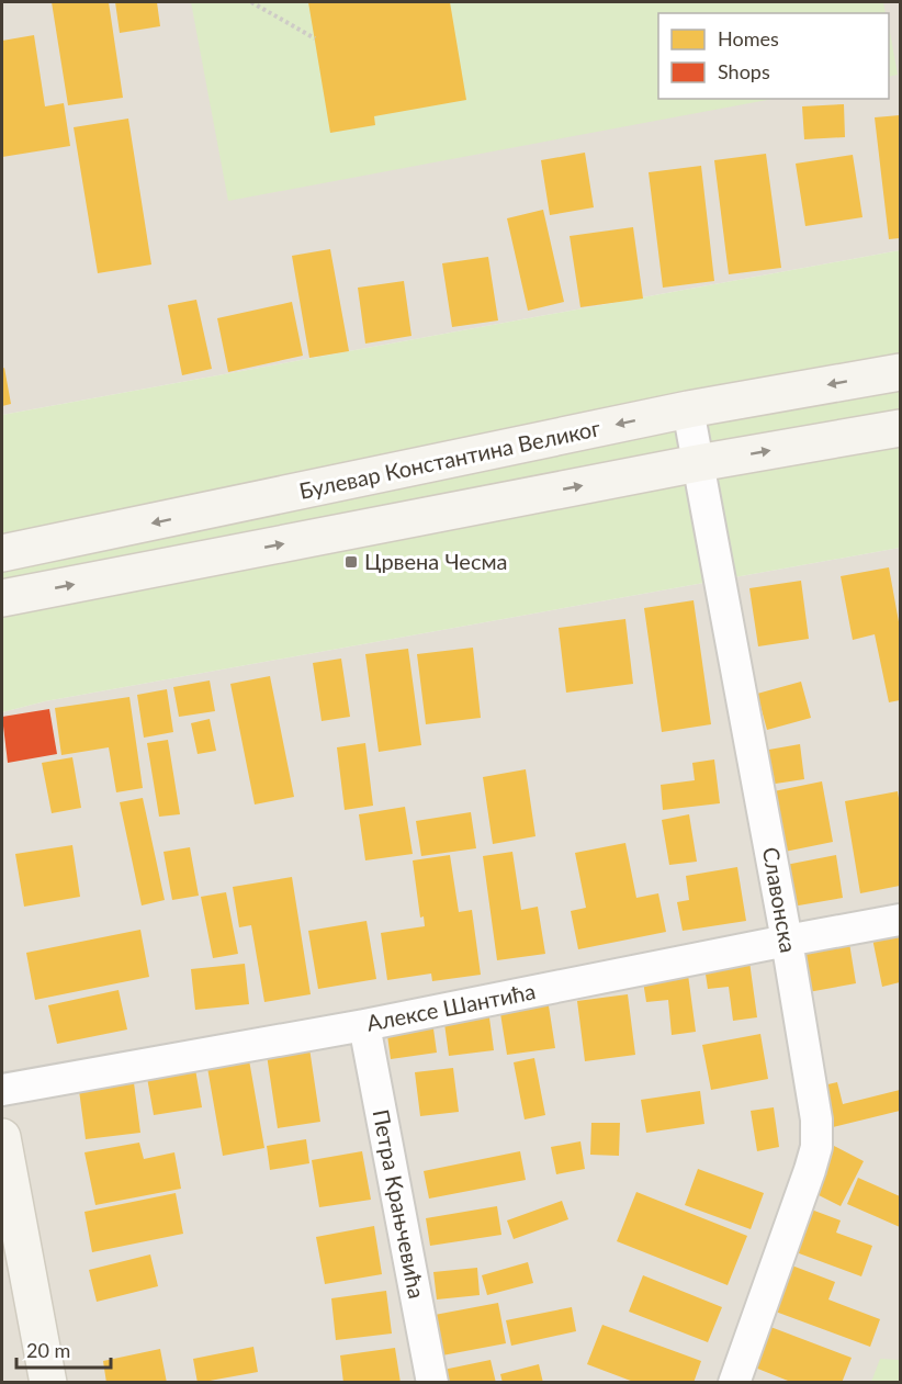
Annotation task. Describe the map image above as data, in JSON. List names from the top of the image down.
{
  "streets": {
    "main road": ["Булевар Константина Великог"],
    "street": ["Славонска", "Алексе Шантића", "Петра Крањчевића"]
  },
  "crossings": [
    ["Булевар Константина Великог", "Славонска"],
    ["Славонска", "Алексе Шантића"],
    ["Алексе Шантића", "Петра Крањчевића"]
  ],
  "places": {
    "transit": ["Црвена Чесма"]
  },
  "legend": ["Homes", "Shops"],
  "scale_bar": "20 m"
}
